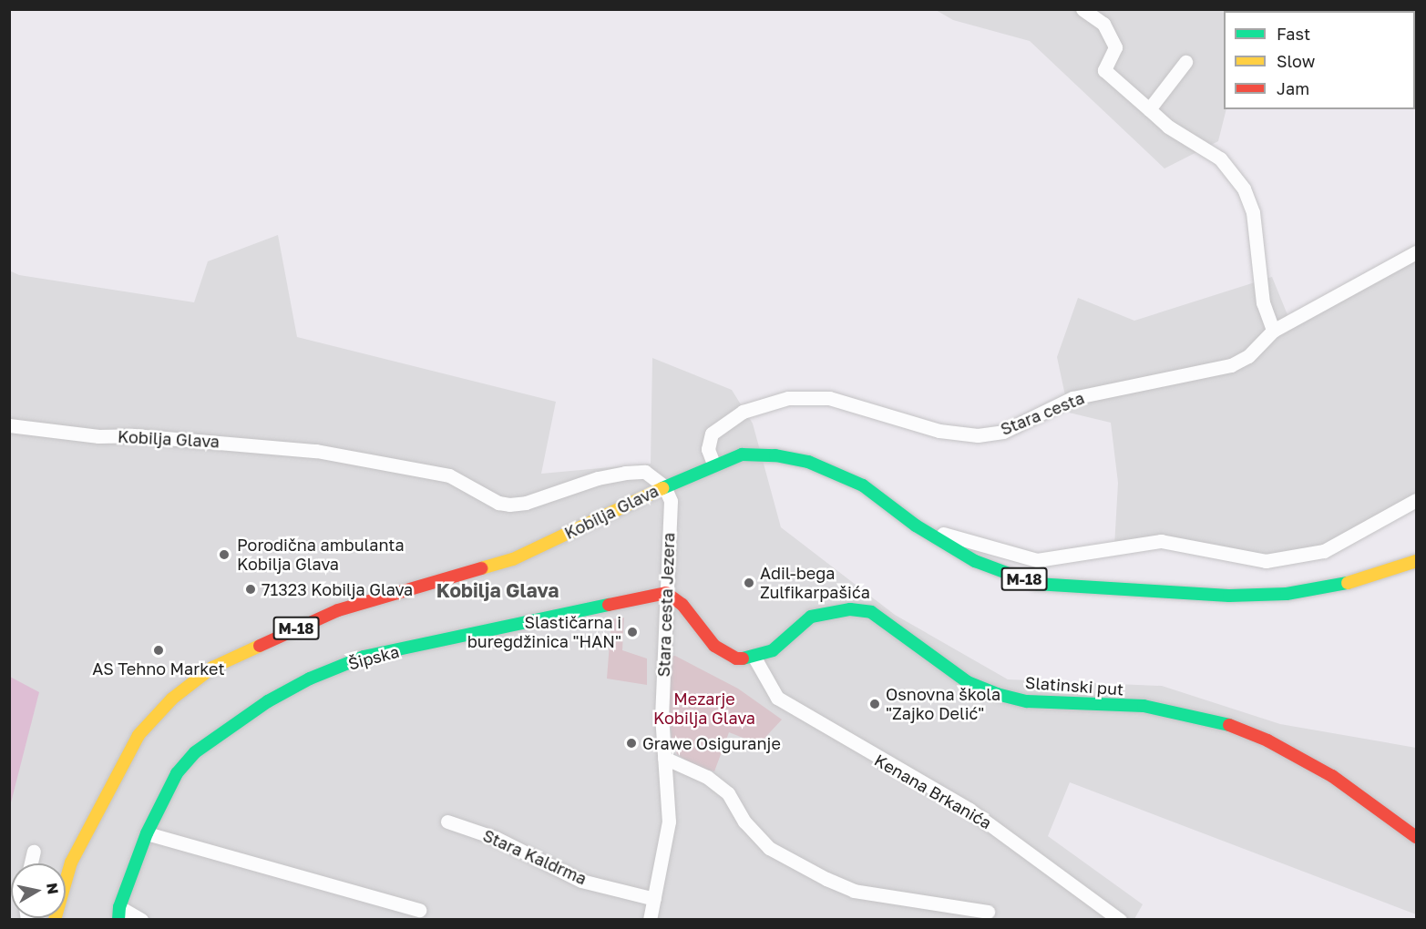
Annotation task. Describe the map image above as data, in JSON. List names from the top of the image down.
{
  "streets": {
    "main road": [
      "Kobilja Glava",
      "M-18",
      "Šipska",
      "Slatinski put"
    ],
    "street": [
      "Stara cesta",
      "Stara cesta Jezera",
      "Kenana Brkanića",
      "Stara Kaldrma"
    ]
  },
  "crossings": [
    ["Stara cesta", "M-18"],
    ["Kobilja Glava", "M-18"],
    ["Kobilja Glava", "Stara cesta Jezera"],
    ["M-18", "Stara cesta Jezera"],
    ["Stara cesta Jezera", "Šipska"],
    ["Stara cesta Jezera", "Stara Kaldrma"],
    ["Slatinski put", "Kenana Brkanića"]
  ],
  "districts": ["Kobilja Glava"],
  "parks": ["Mezarje Kobilja Glava"],
  "places": [
    "Porodična ambulanta Kobilja Glava",
    "Adil-bega Zulfikarpašića",
    "71323 Kobilja Glava",
    "Slastičarna i buregdžinica \"HAN\"",
    "AS Tehno Market",
    "Osnovna škola \"Zajko Delić\"",
    "Grawe Osiguranje"
  ],
  "legend": ["Fast", "Slow", "Jam"],
  "north": "right"
}
